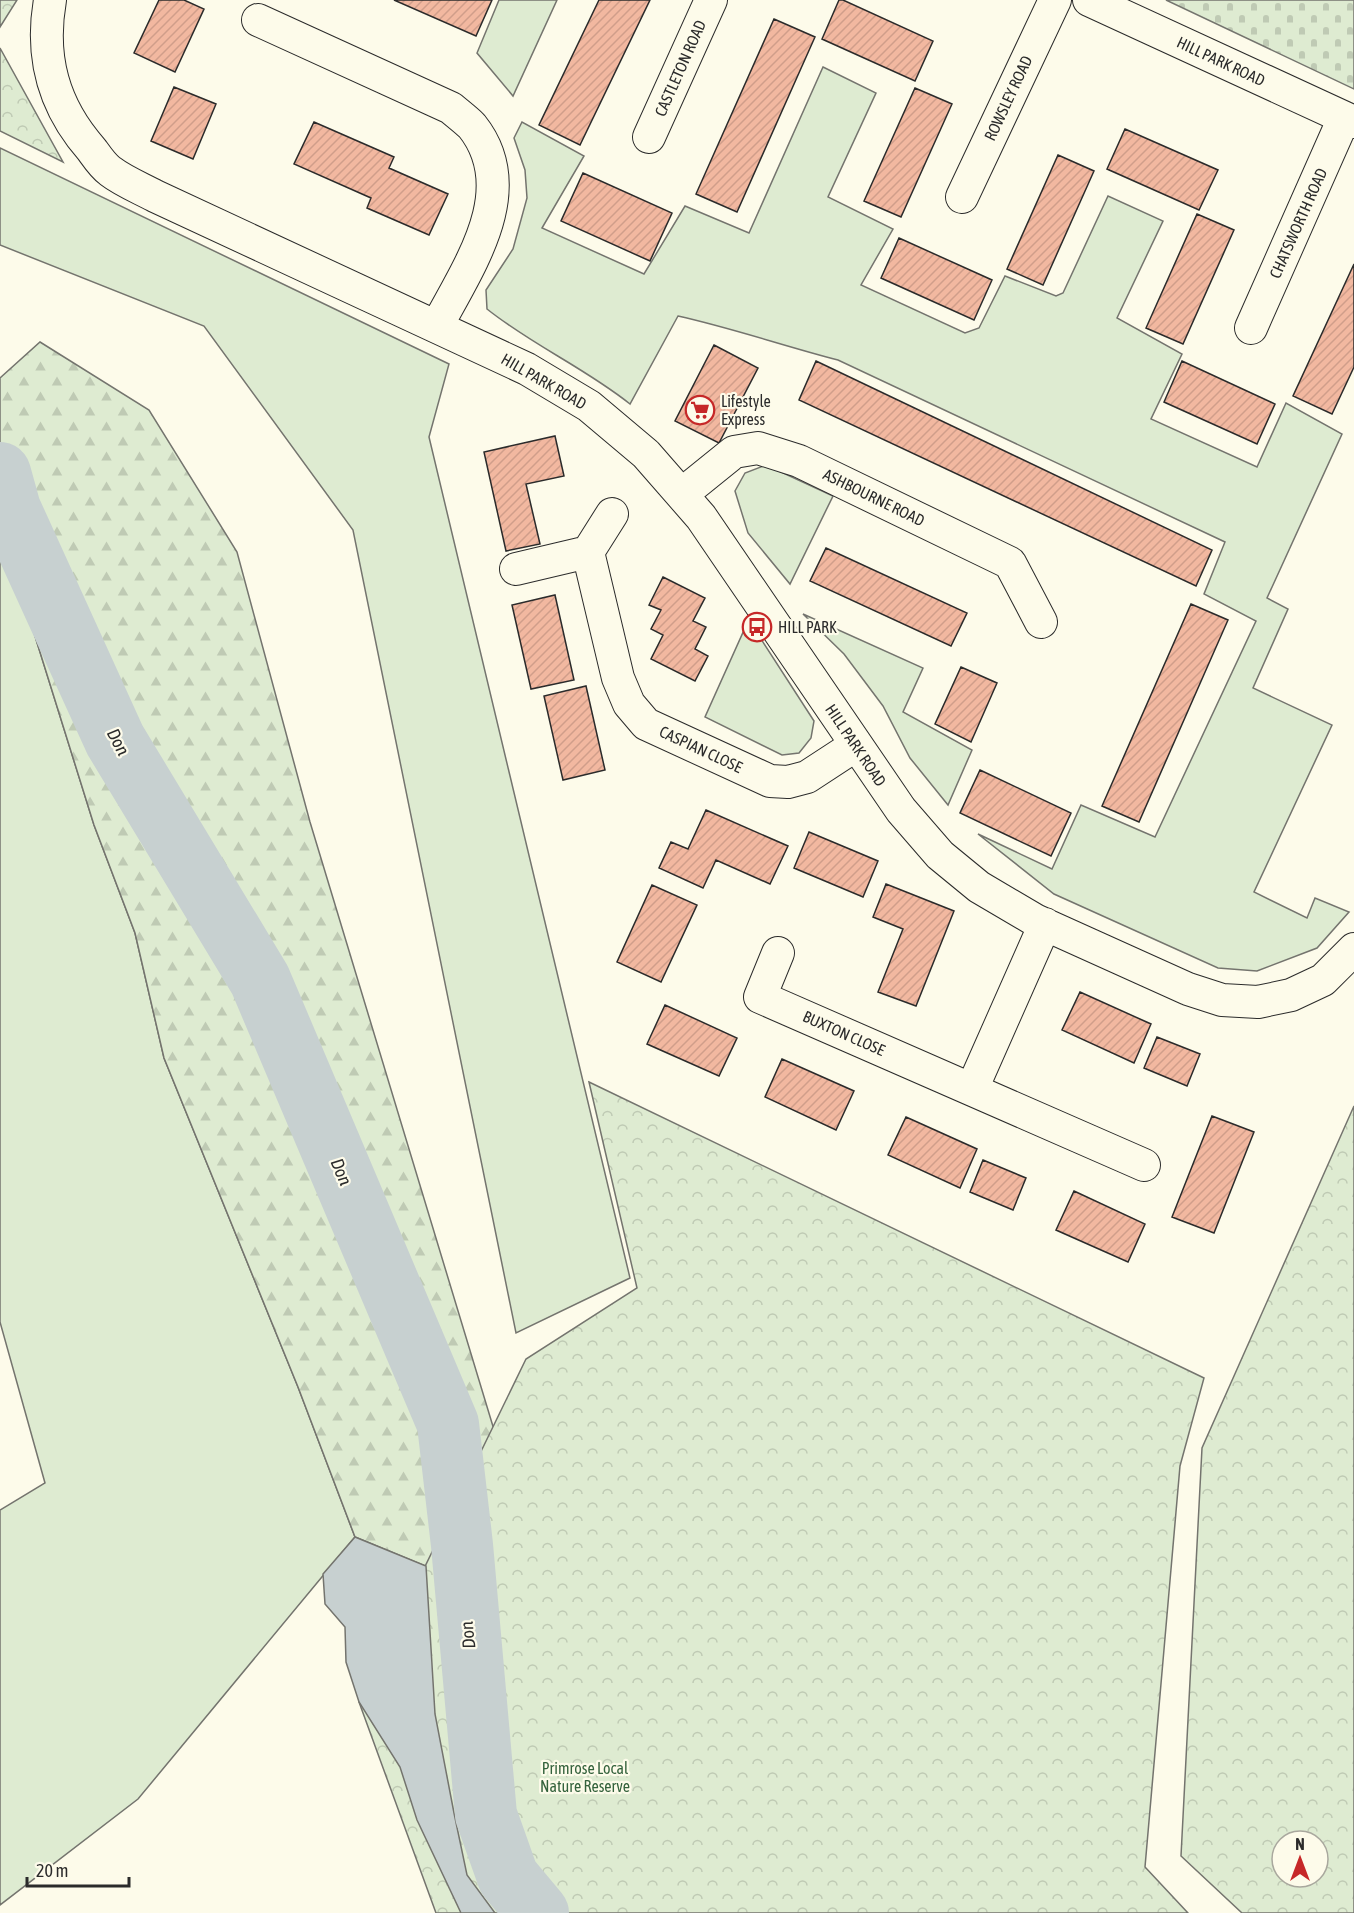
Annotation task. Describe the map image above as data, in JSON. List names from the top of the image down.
{
  "streets": {
    "street": [
      "HILL PARK ROAD",
      "CASTLETON ROAD",
      "ROWSLEY ROAD",
      "CHATSWORTH ROAD",
      "ASHBOURNE ROAD",
      "CASPIAN CLOSE",
      "BUXTON CLOSE"
    ]
  },
  "crossings": [
    ["HILL PARK ROAD", "CHATSWORTH ROAD"],
    ["HILL PARK ROAD", "ASHBOURNE ROAD"],
    ["HILL PARK ROAD", "CASPIAN CLOSE"]
  ],
  "water": ["Don"],
  "parks": ["Primrose Local Nature Reserve"],
  "places": {
    "supermarket": ["Lifestyle Express"],
    "bus stop": ["HILL PARK"]
  },
  "scale_bar": "20 m",
  "north": "top"
}
